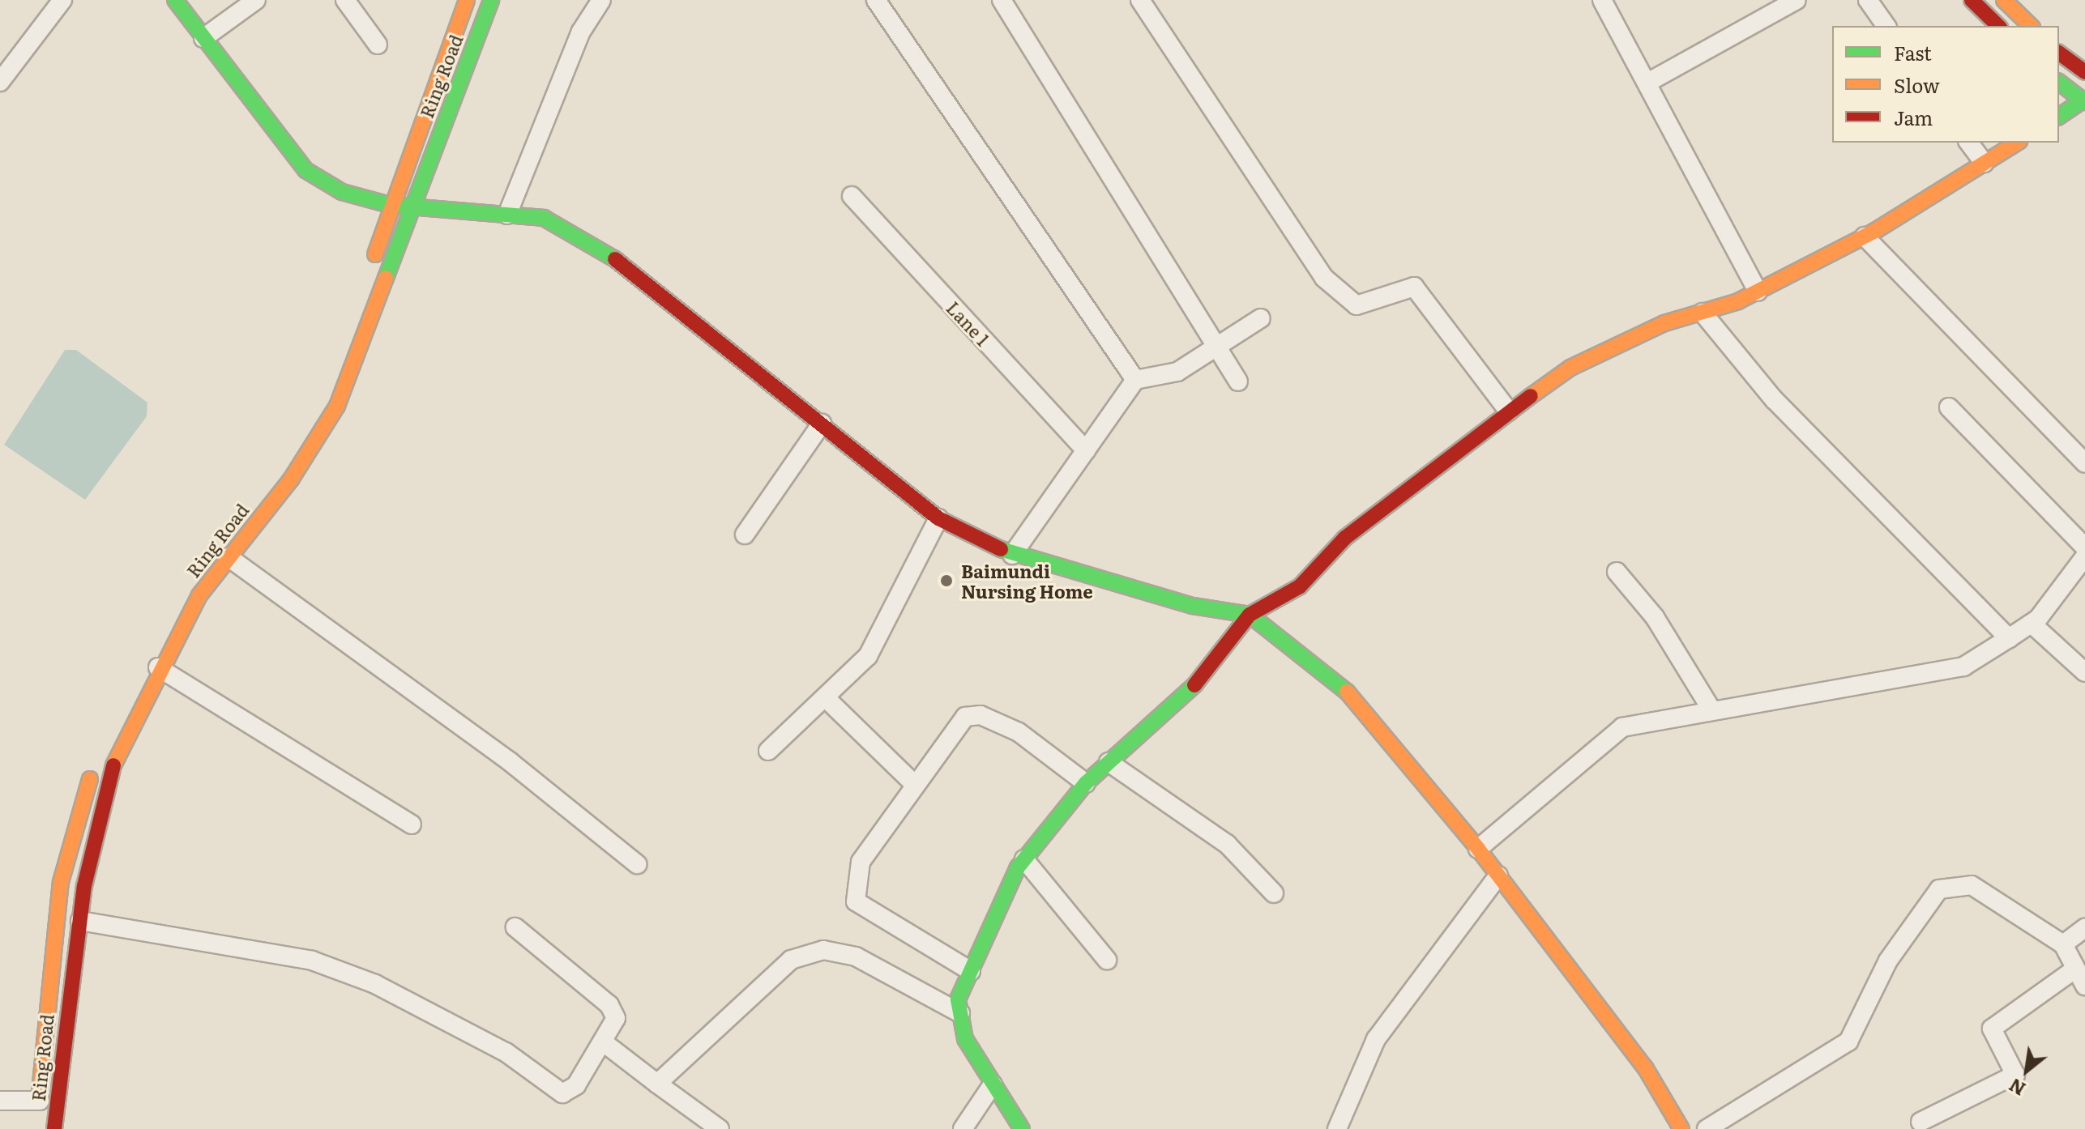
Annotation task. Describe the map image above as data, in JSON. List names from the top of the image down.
{
  "streets": {
    "main road": ["Ring Road"],
    "street": ["Lane 1"]
  },
  "places": ["Baimundi Nursing Home"],
  "legend": ["Fast", "Slow", "Jam"],
  "north": "bottom left"
}
